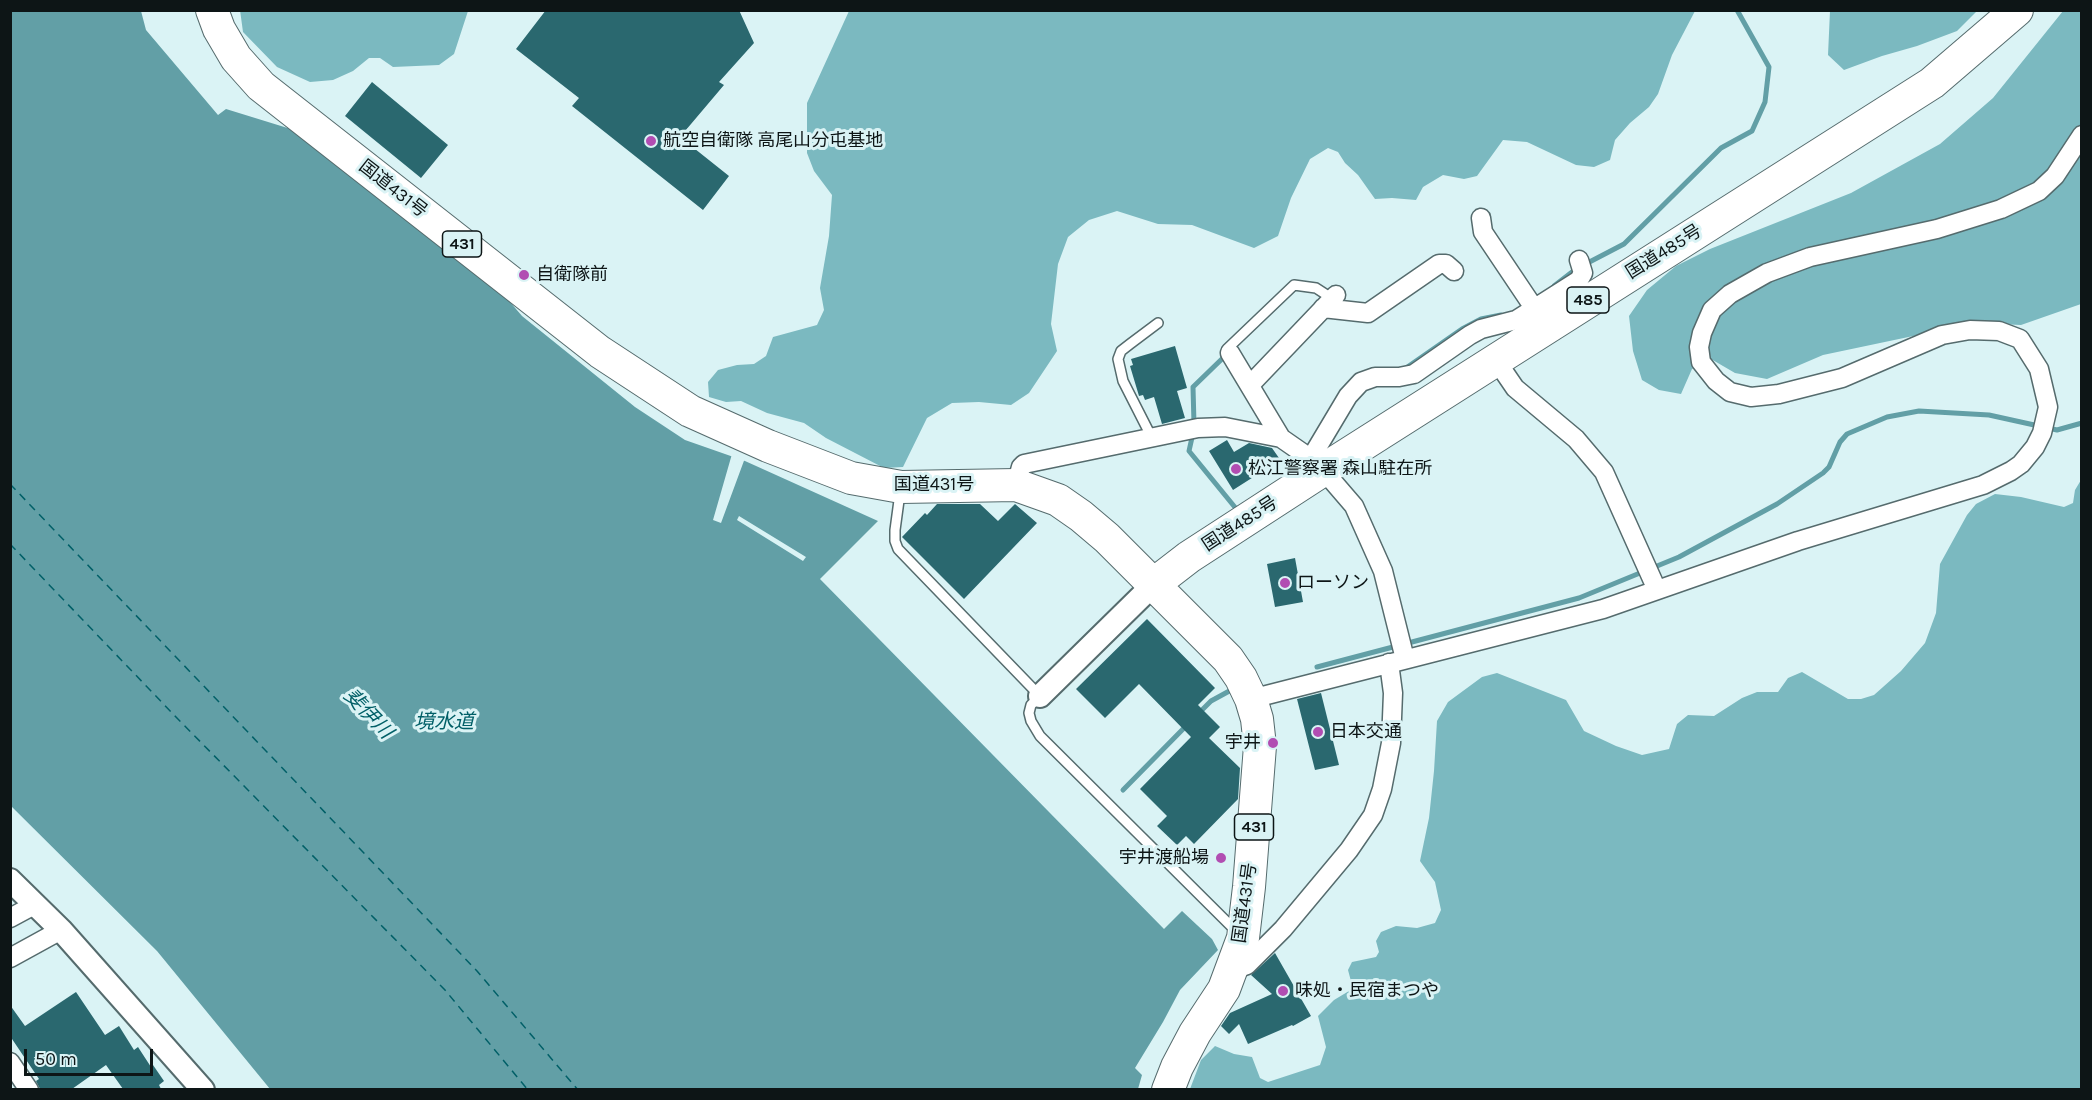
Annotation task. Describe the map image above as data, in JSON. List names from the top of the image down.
{
  "streets": {
    "highway": [
      "国道431号",
      "431",
      "国道485号",
      "485"
    ]
  },
  "crossings": [
    ["国道431号", "国道485号"]
  ],
  "water": ["斐伊川", "境水道"],
  "places": [
    "航空自衛隊 高尾山分屯基地",
    "自衛隊前",
    "松江警察署 森山駐在所",
    "ローソン",
    "日本交通",
    "宇井",
    "宇井渡船場",
    "味処・民宿まつや"
  ],
  "scale_bar": "50 m"
}
